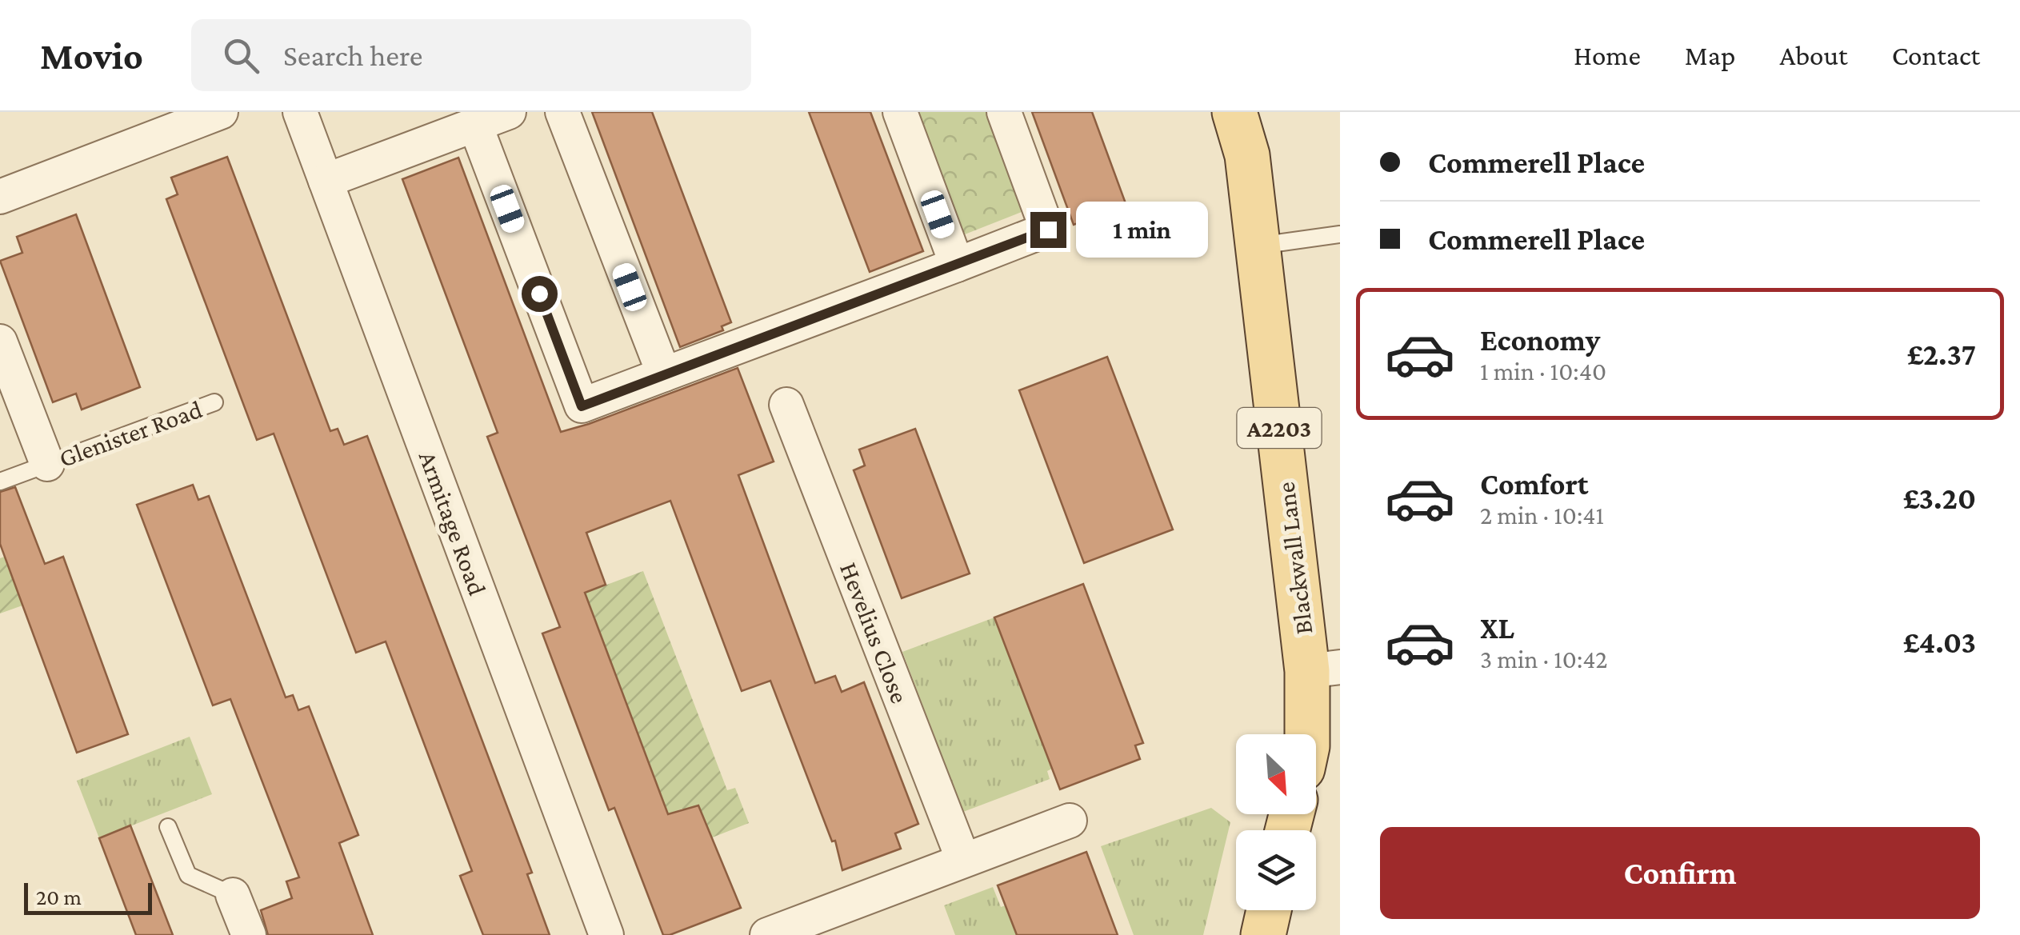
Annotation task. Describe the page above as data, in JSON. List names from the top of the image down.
{
  "streets": {
    "main road": ["A2203", "Blackwall Lane"],
    "street": ["Glenister Road", "Armitage Road", "Hevelius Close"]
  },
  "scale_bar": "20 m",
  "north": "bottom right",
  "page": {
    "header": "Movio",
    "search": "Search here",
    "nav": [
      "Home",
      "Map",
      "About",
      "Contact"
    ],
    "banner": ["Commerell Place", "Commerell Place"],
    "bubble": "1 min",
    "list": [
      {
        "name": "Economy",
        "note": "1 min · 10:40",
        "value": "£2.37"
      },
      {
        "name": "Comfort",
        "note": "2 min · 10:41",
        "value": "£3.20"
      },
      {
        "name": "XL",
        "note": "3 min · 10:42",
        "value": "£4.03"
      }
    ],
    "buttons": "Confirm",
    "scale": "20 m"
  }
}
